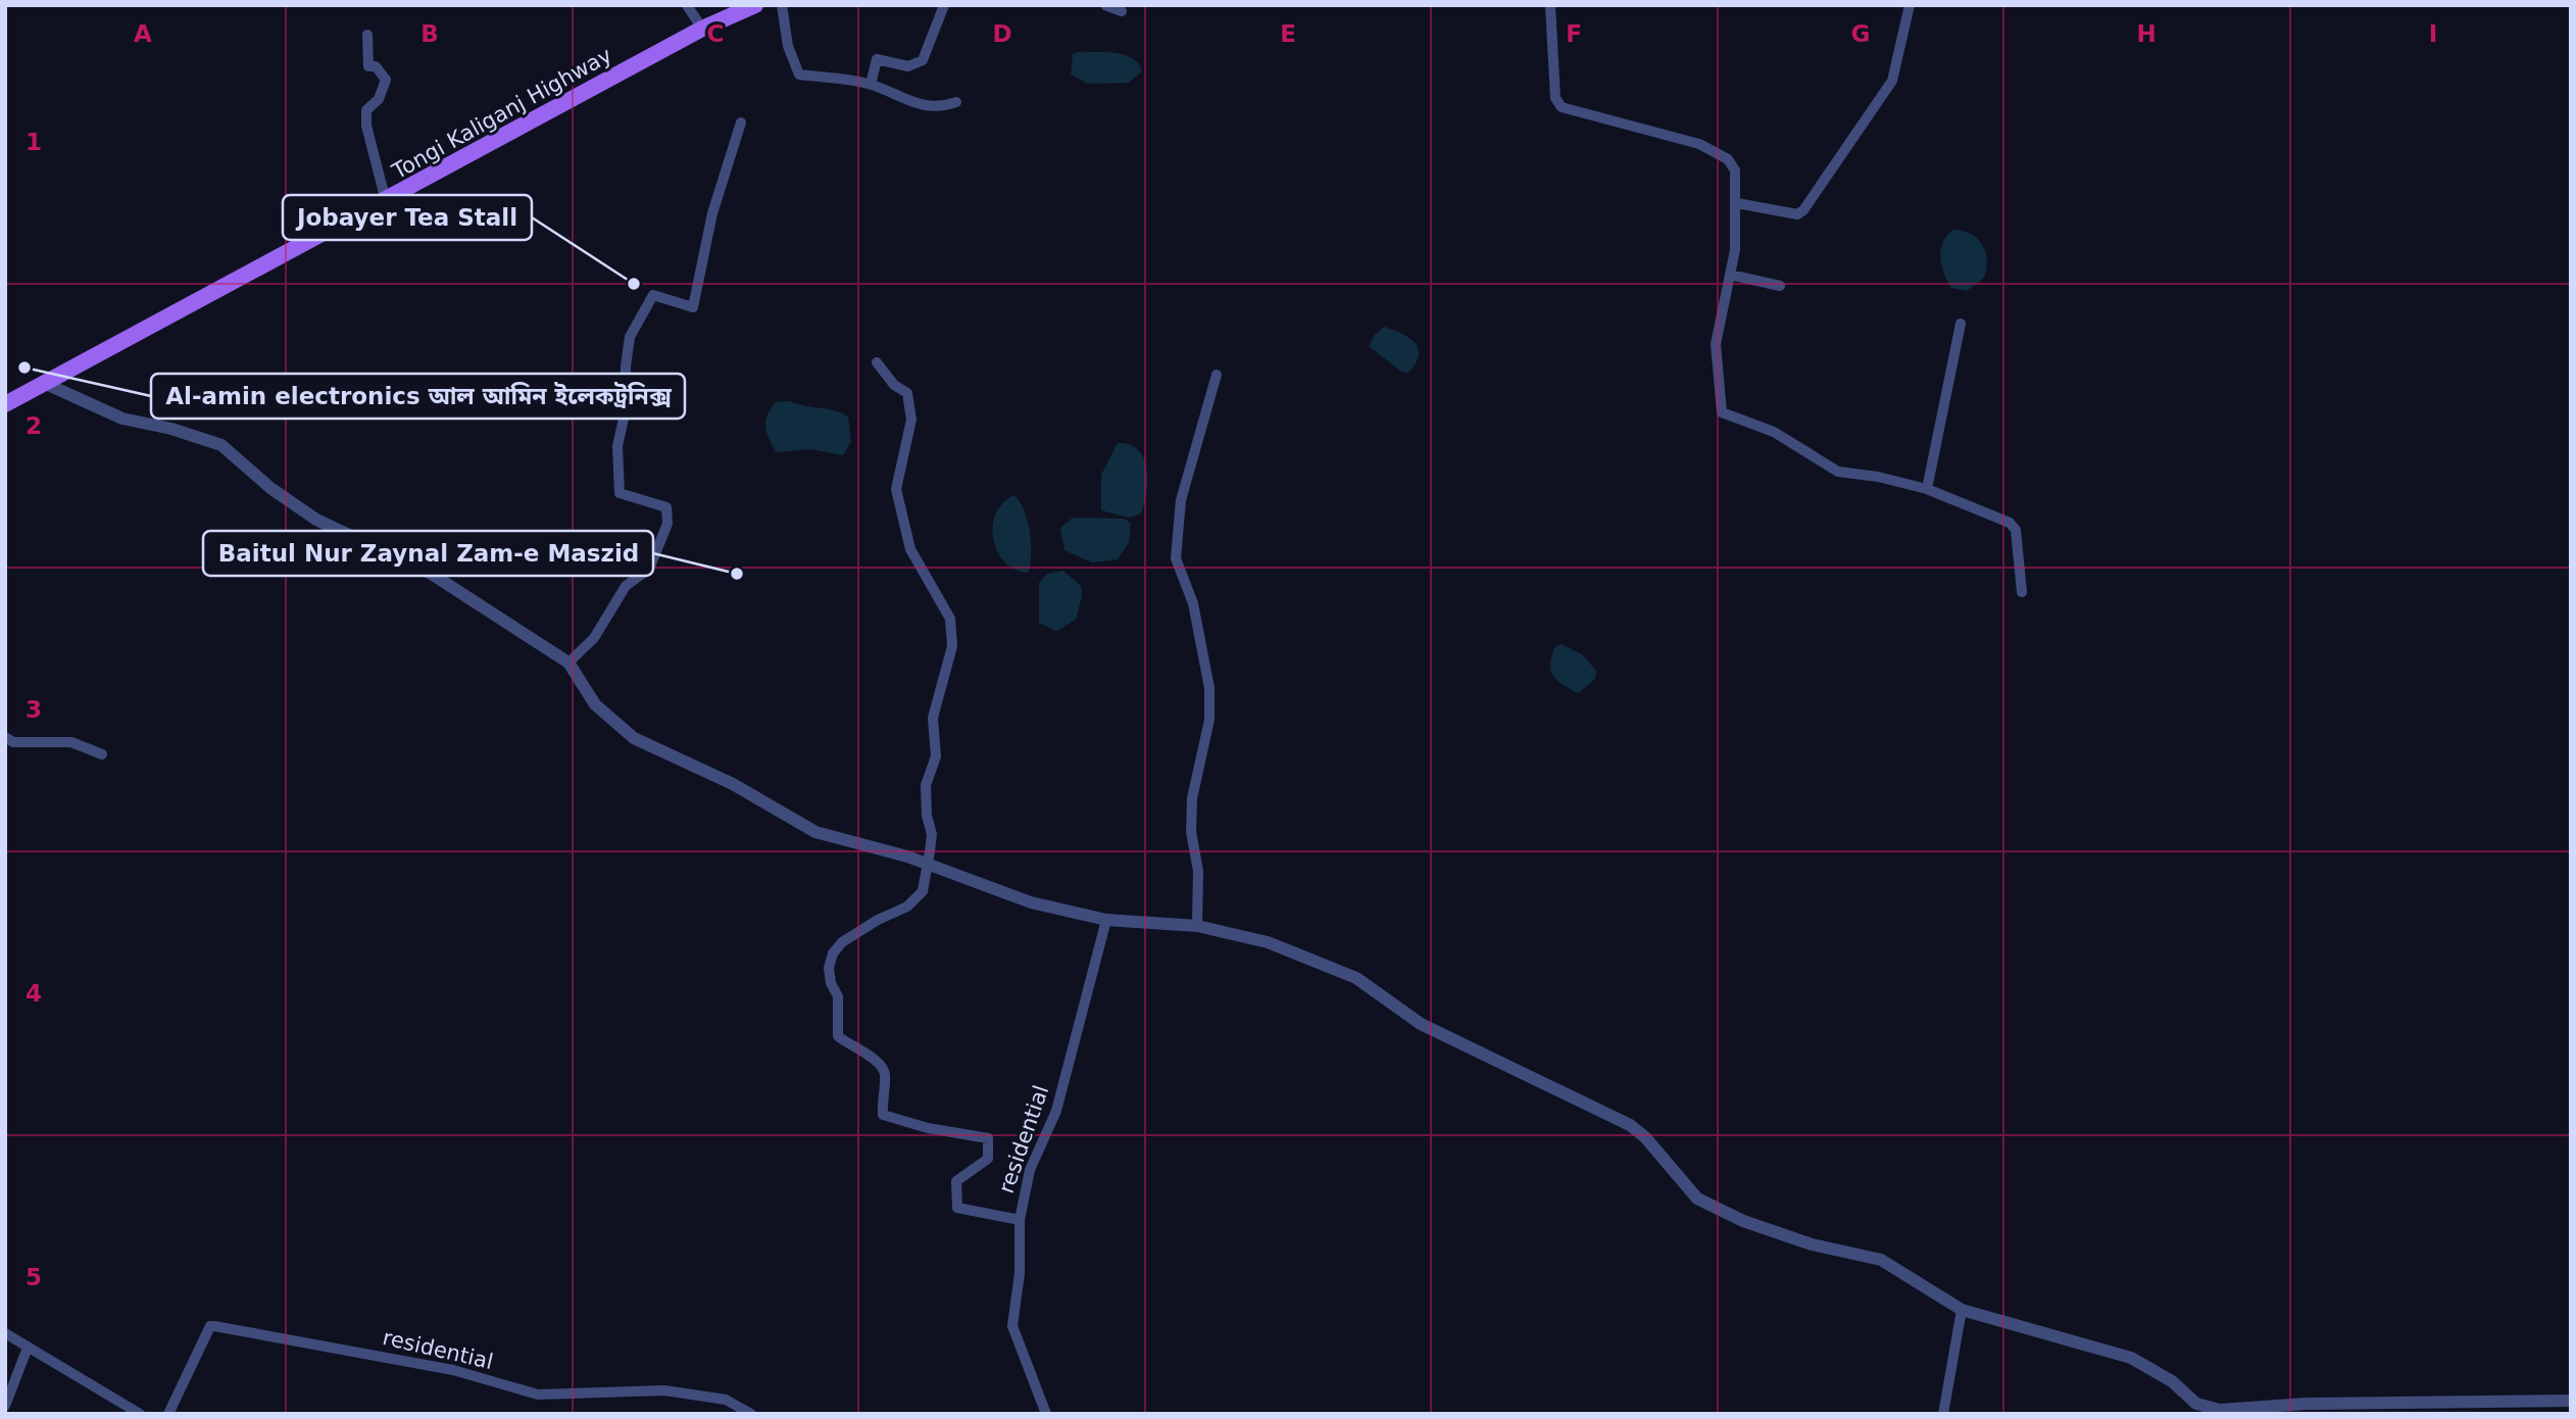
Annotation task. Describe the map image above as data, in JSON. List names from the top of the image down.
{
  "streets": {
    "main road": ["Tongi Kaliganj Highway"],
    "street": ["residential"]
  },
  "places": ["Jobayer Tea Stall", "Al-amin electronics আল আমিন ইলেকট্রনিক্স", "Baitul Nur Zaynal Zam-e Maszid"],
  "grid": {
    "columns": [
      "A",
      "B",
      "C",
      "D",
      "E",
      "F",
      "G",
      "H",
      "I"
    ],
    "rows": [
      "1",
      "2",
      "3",
      "4",
      "5"
    ]
  }
}
